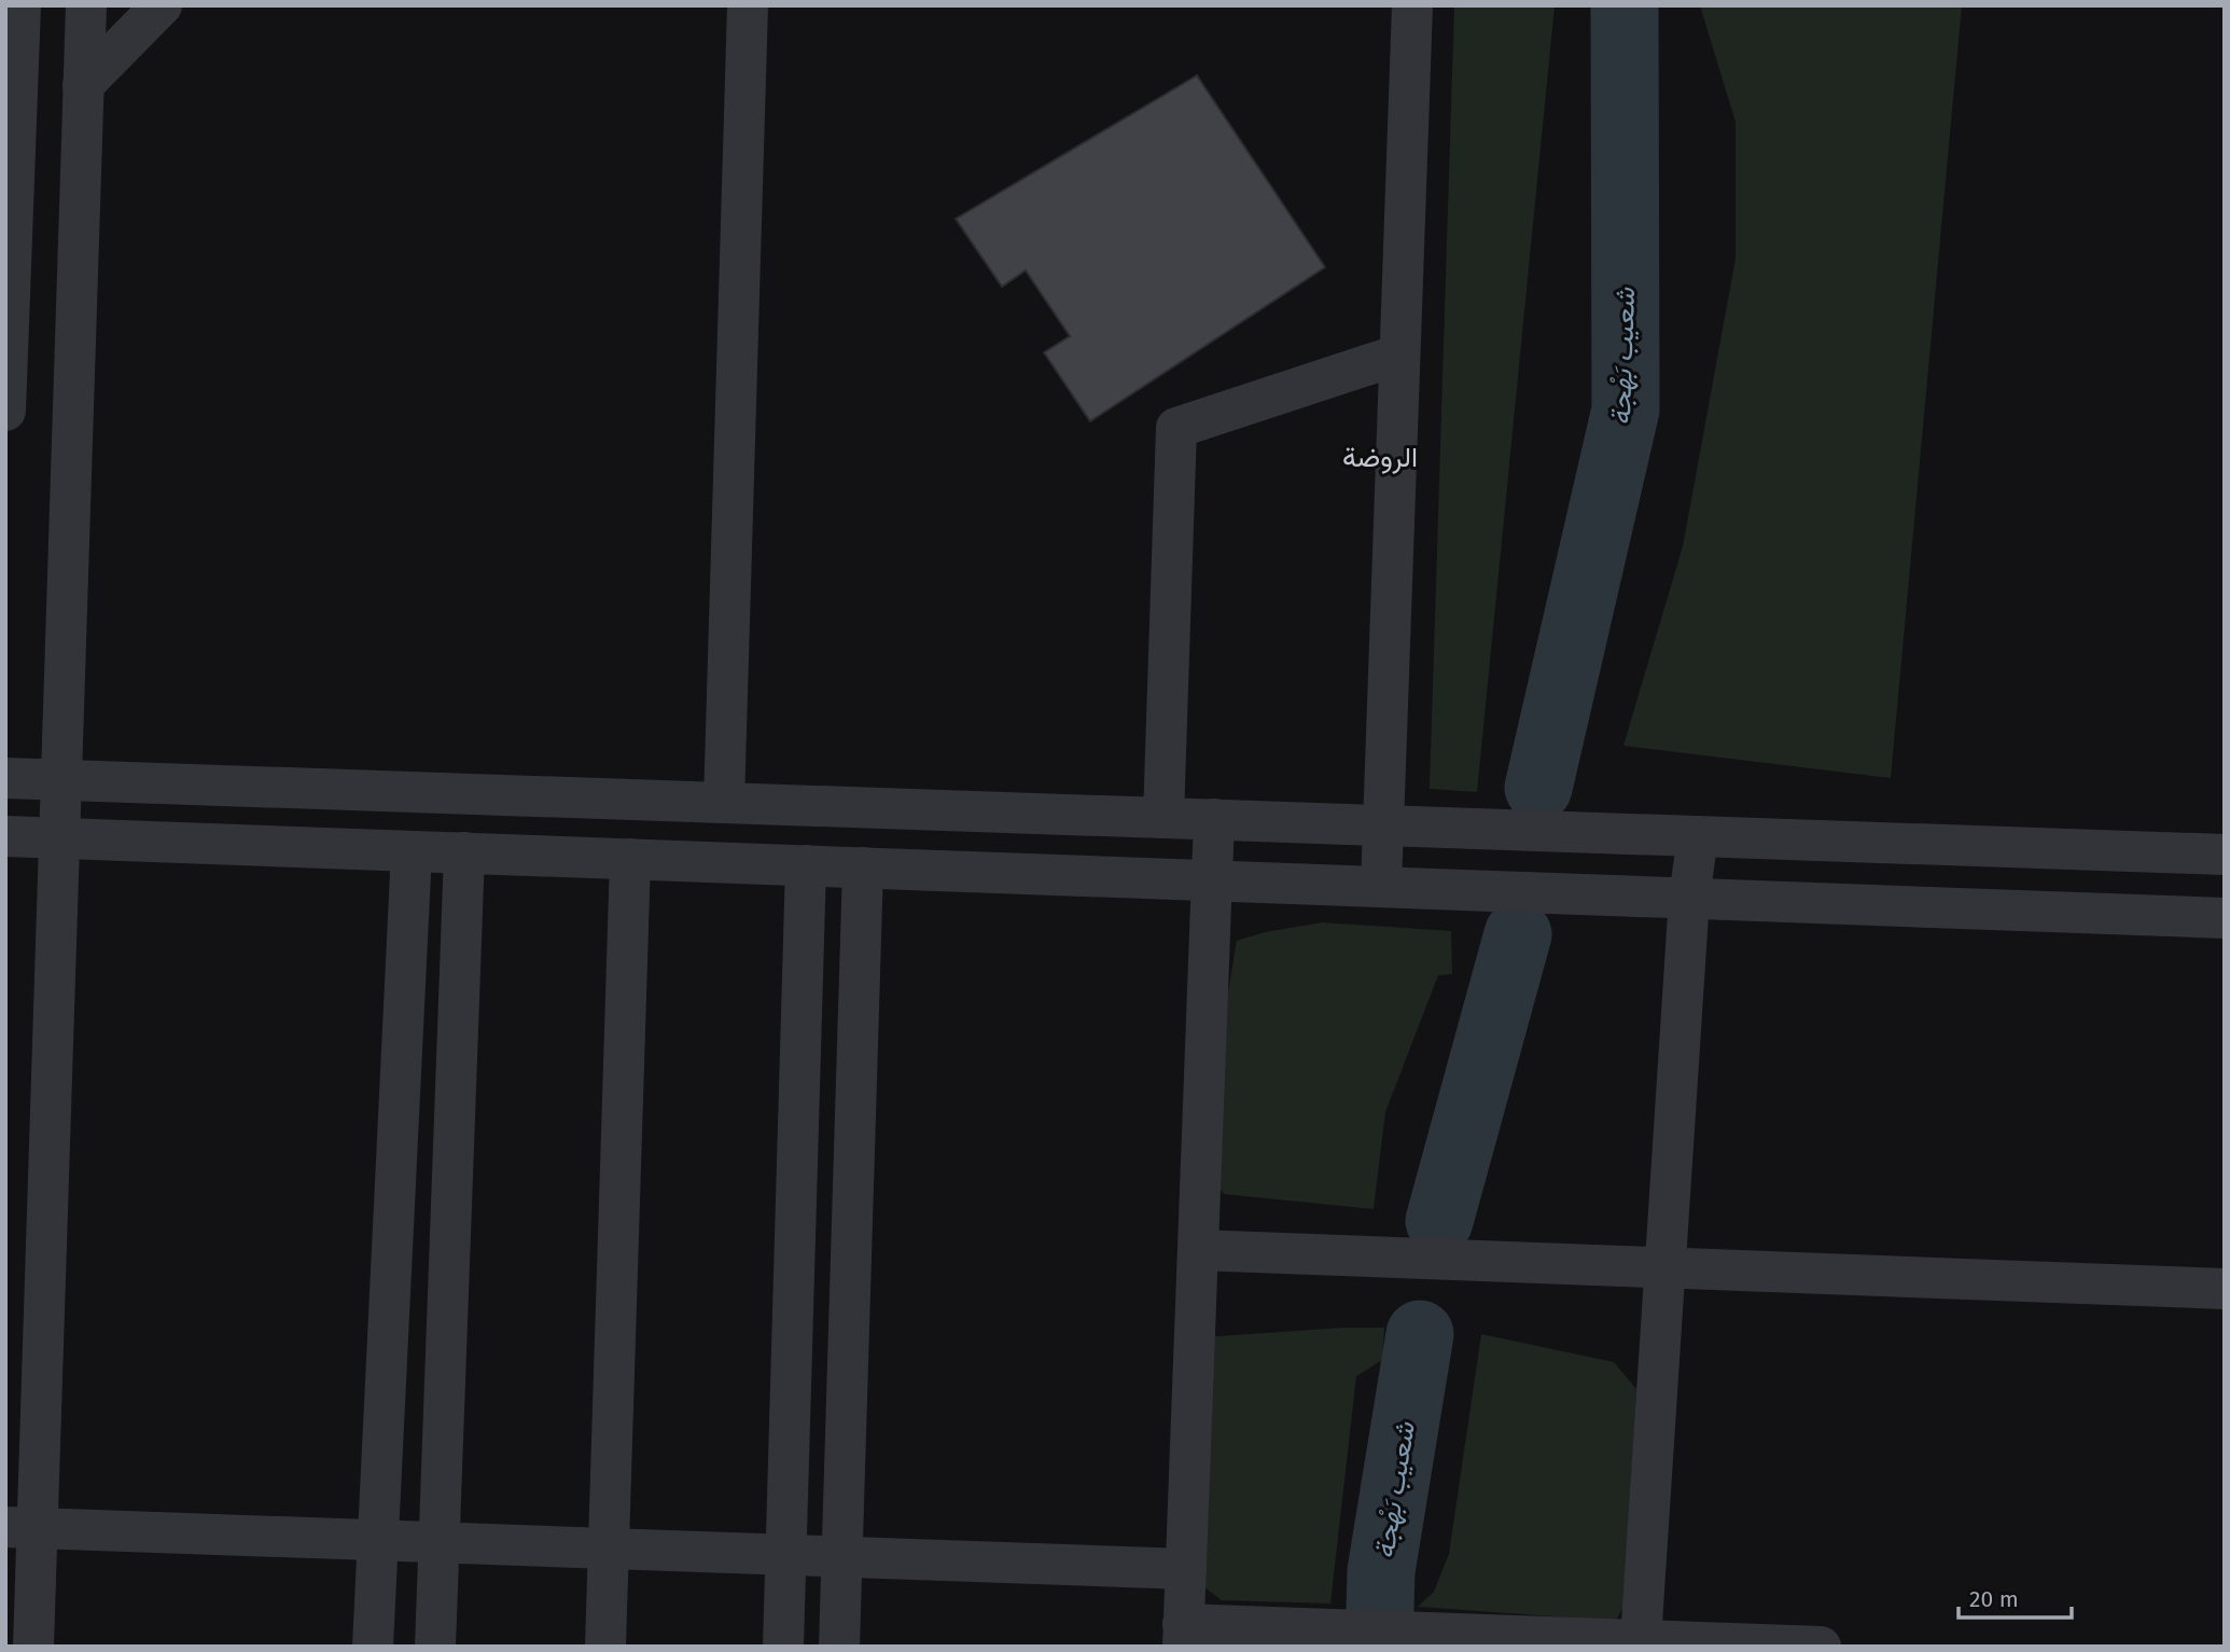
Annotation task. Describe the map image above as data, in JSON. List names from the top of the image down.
{
  "districts": ["الروضة"],
  "water": ["شعيب بَهْجة"],
  "scale_bar": "20 m"
}
